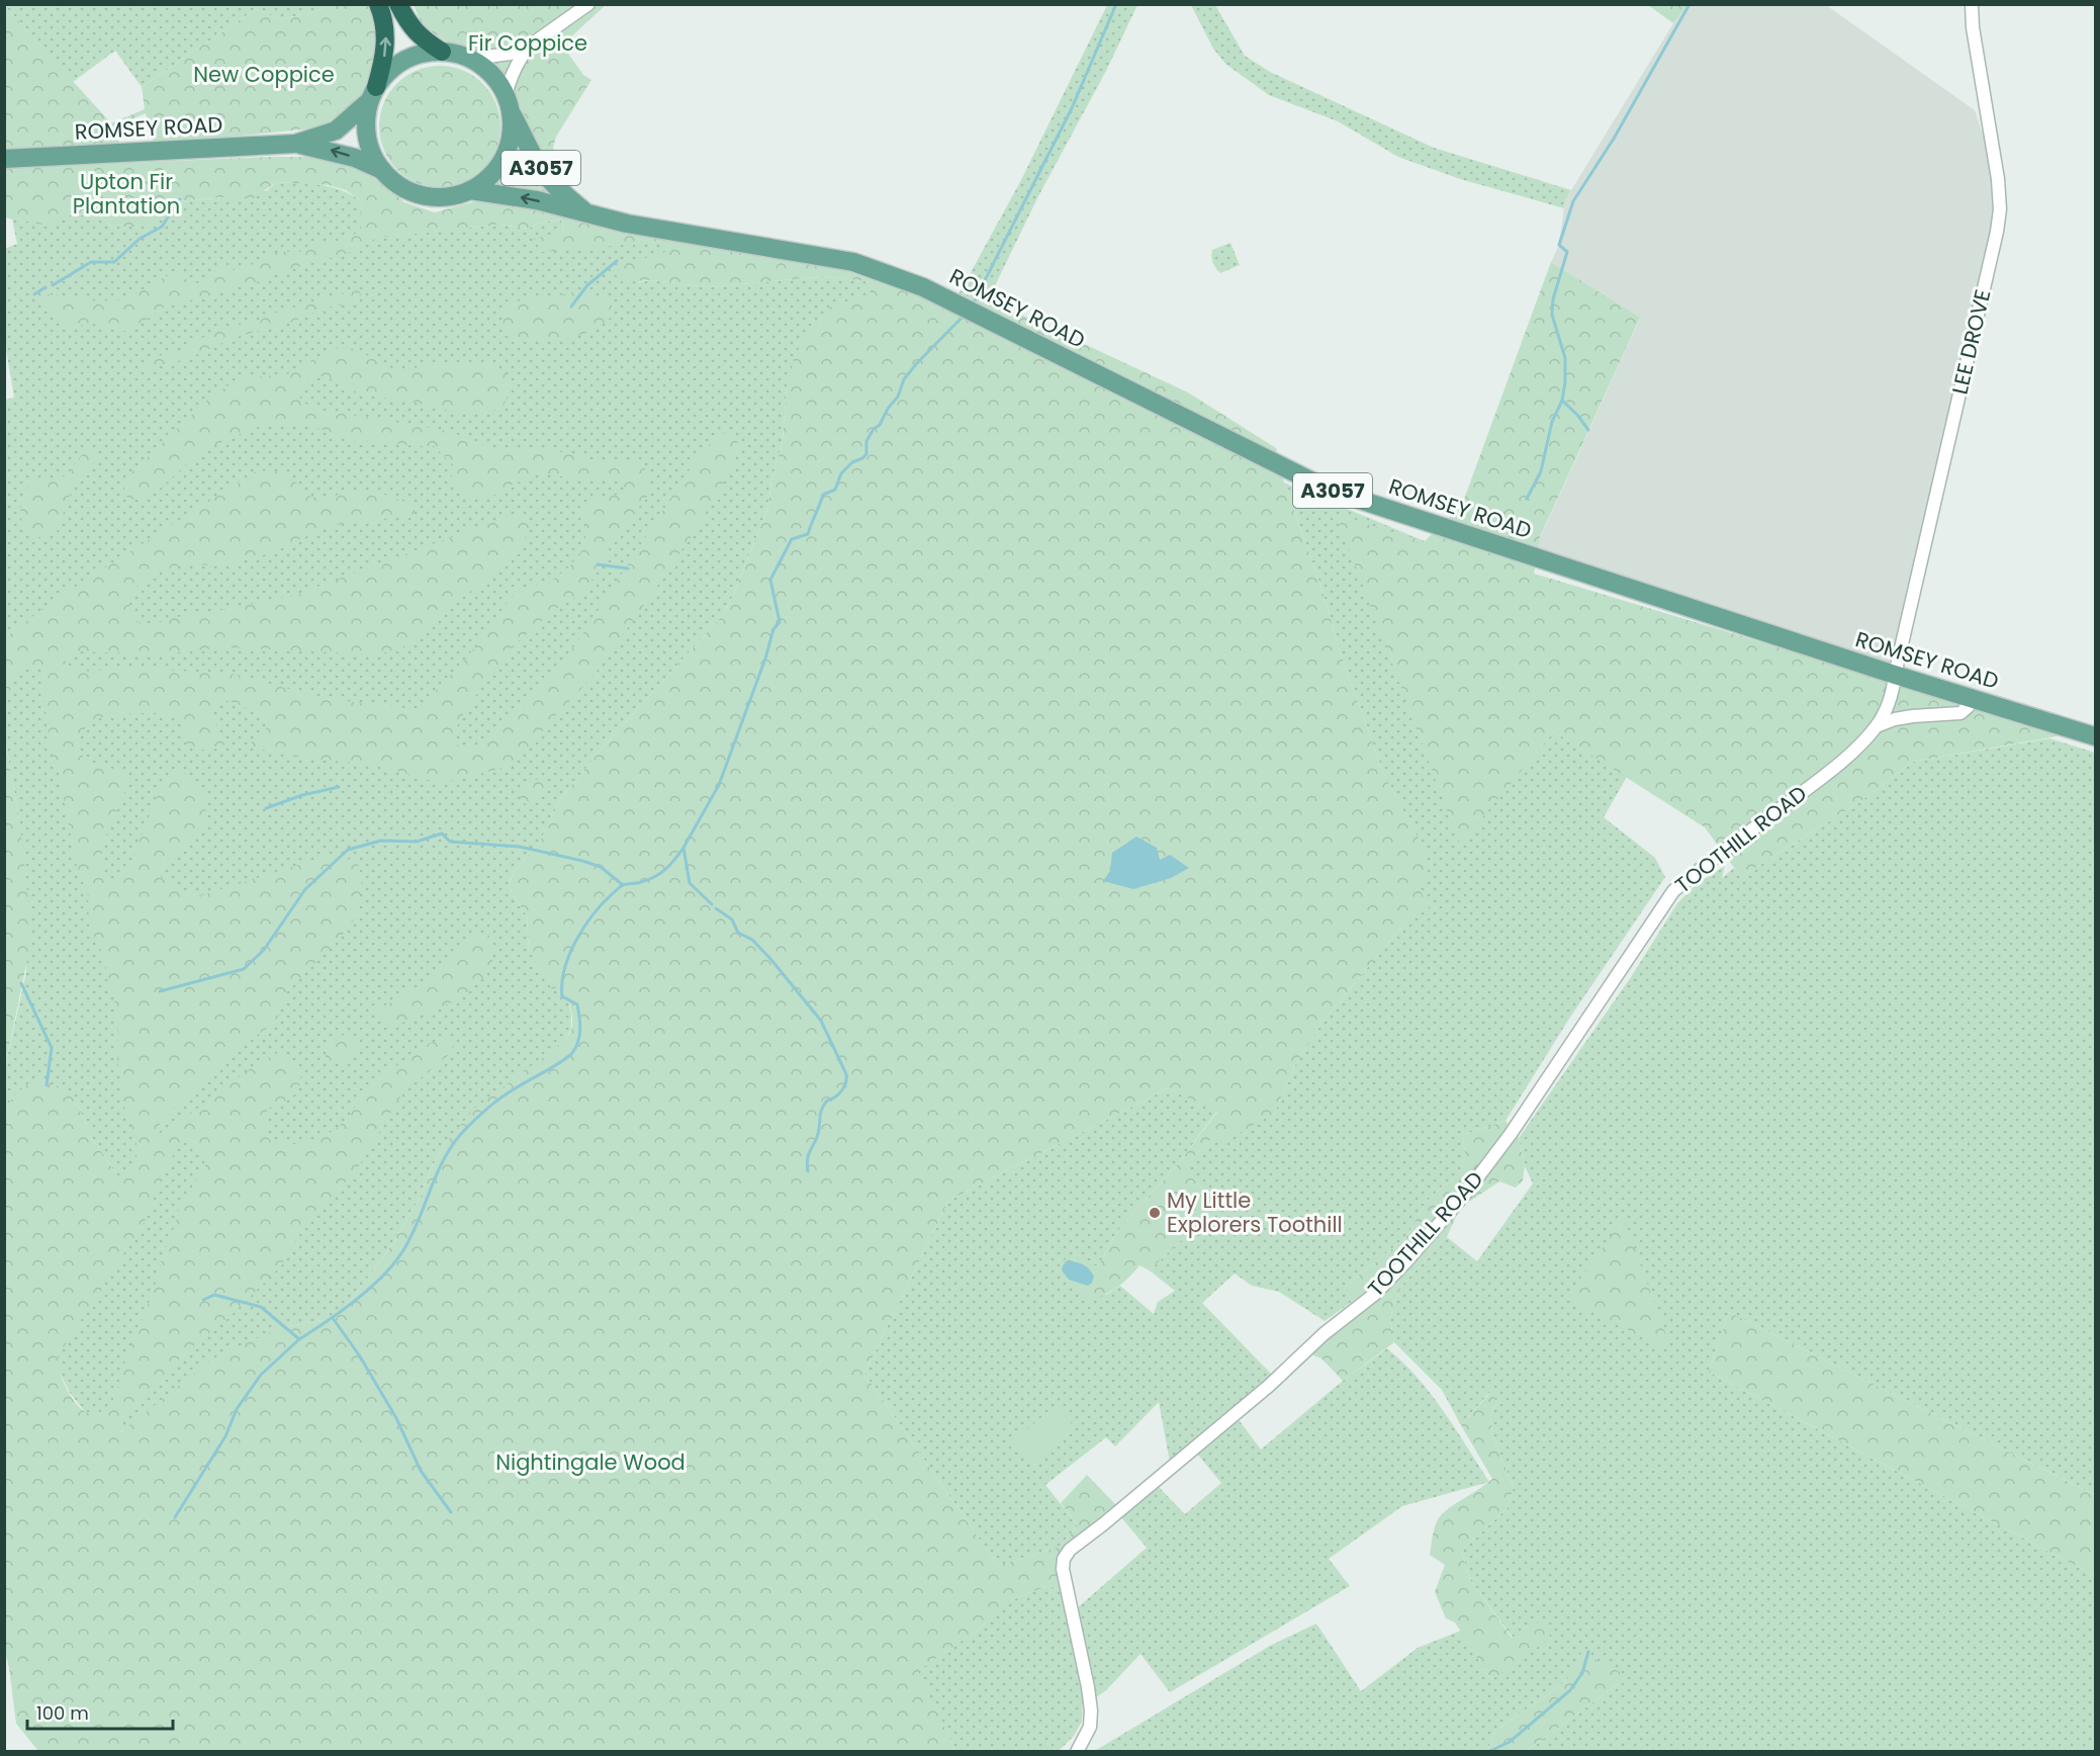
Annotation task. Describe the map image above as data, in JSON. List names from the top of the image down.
{
  "streets": {
    "main road": ["ROMSEY ROAD", "A3057"],
    "street": ["LEE DROVE", "TOOTHILL ROAD"]
  },
  "crossings": [
    ["ROMSEY ROAD", "LEE DROVE"],
    ["ROMSEY ROAD", "TOOTHILL ROAD"],
    ["LEE DROVE", "TOOTHILL ROAD"]
  ],
  "parks": [
    "Fir Coppice",
    "New Coppice",
    "Upton Fir Plantation",
    "Nightingale Wood"
  ],
  "places": ["My Little Explorers Toothill"],
  "scale_bar": "100 m"
}
